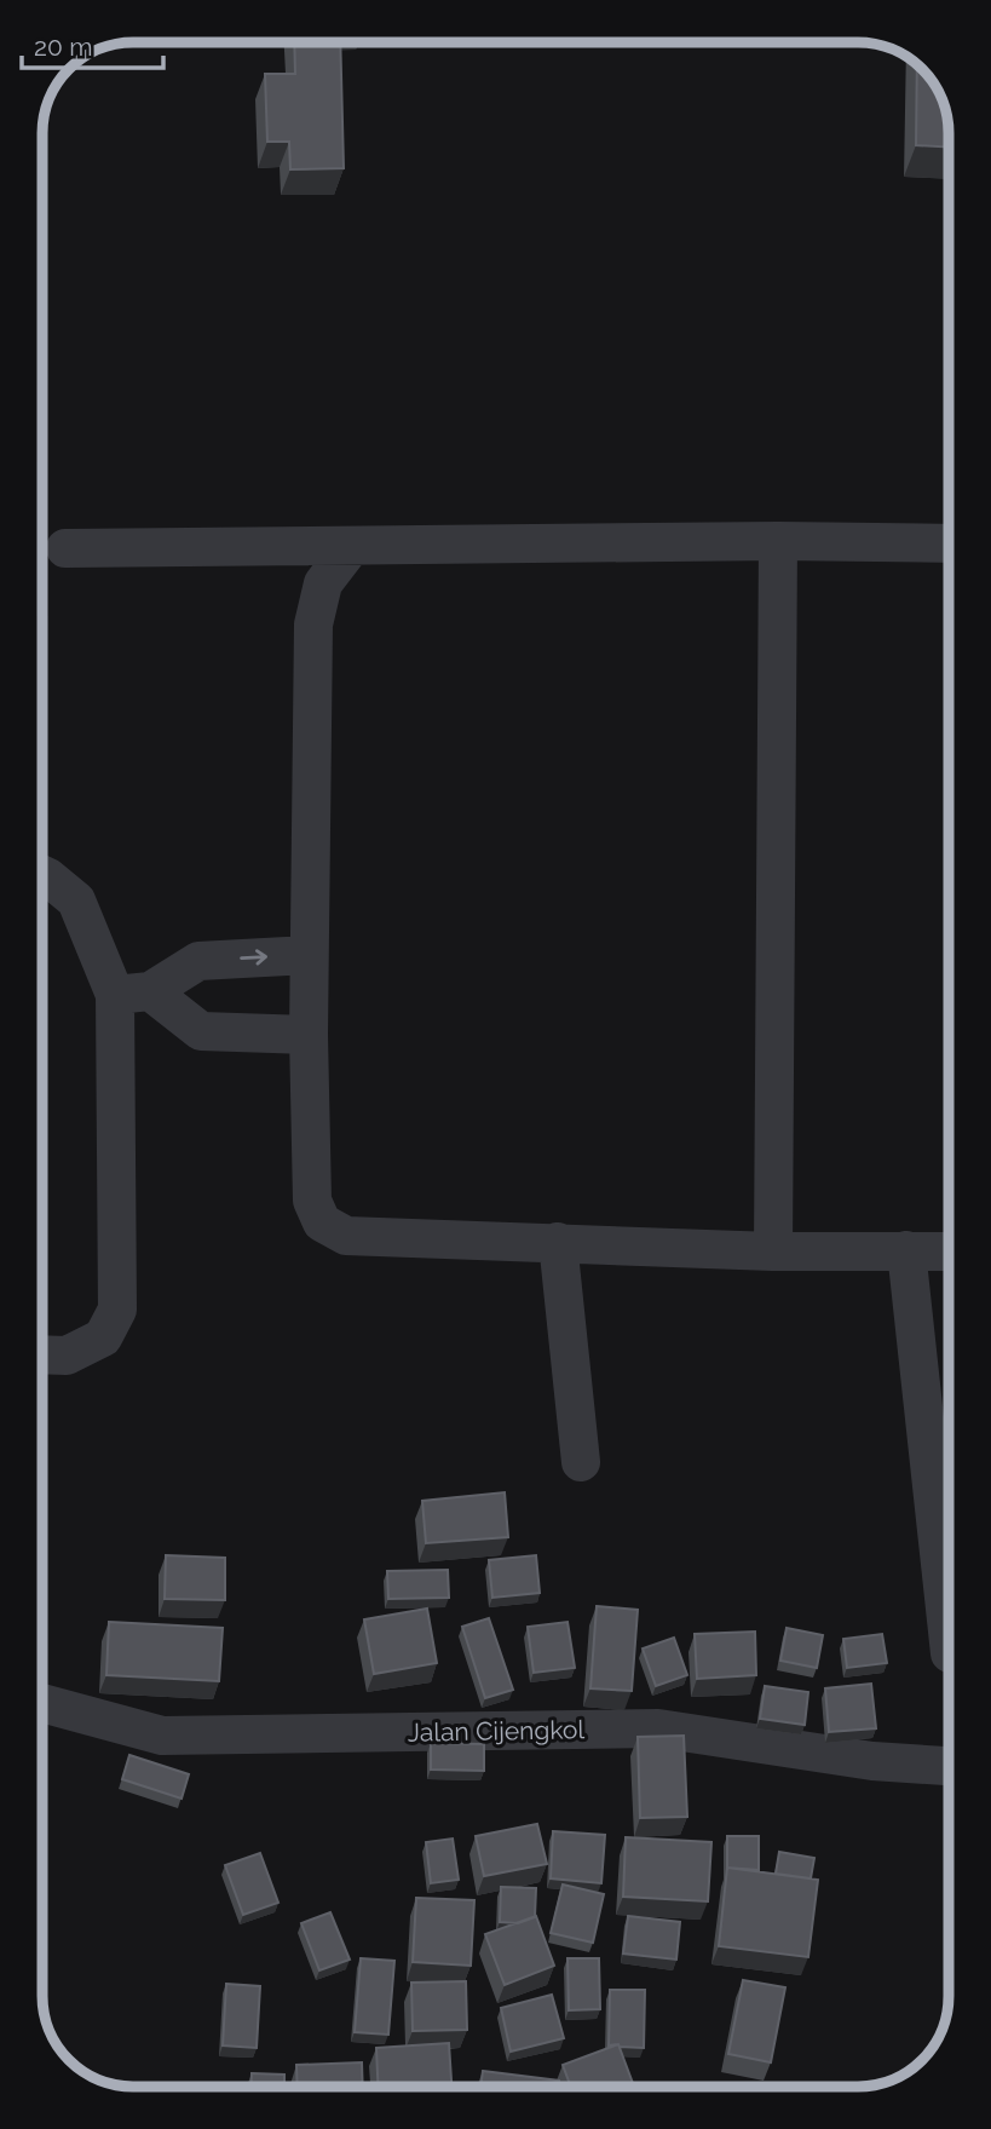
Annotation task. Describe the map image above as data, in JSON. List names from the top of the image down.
{
  "streets": {
    "street": ["Jalan Cijengkol"]
  },
  "scale_bar": "20 m"
}
